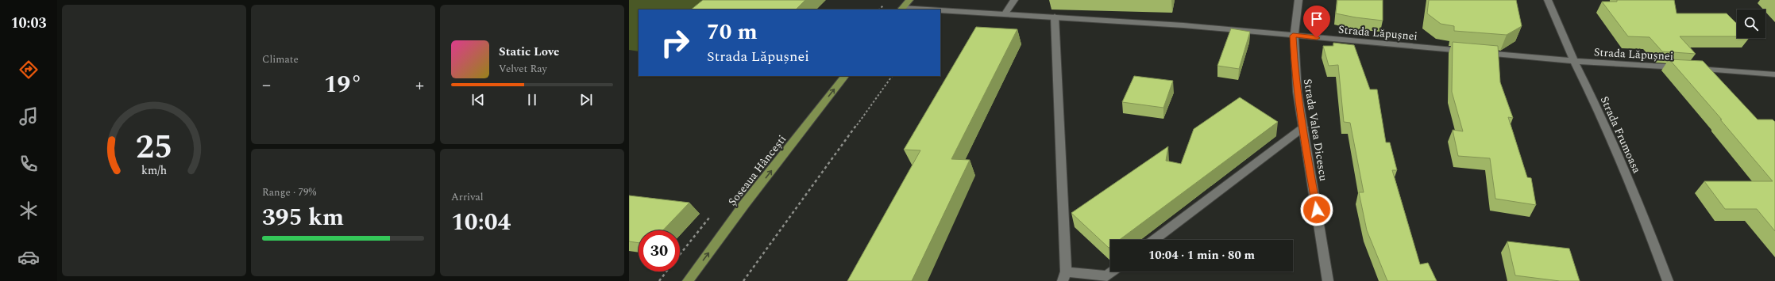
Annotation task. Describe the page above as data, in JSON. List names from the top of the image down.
{
  "streets": {
    "main road": ["Șoseaua Hâncești"],
    "street": ["Strada Lăpușnei", "Strada Valea Dicescu", "Strada Frumoasa"]
  },
  "crossings": [
    ["Strada Lăpușnei", "Strada Valea Dicescu"],
    ["Strada Lăpușnei", "Strada Frumoasa"]
  ],
  "one_way": ["Șoseaua Hâncești"],
  "page": {
    "tabs": "10:03",
    "tile": [
      "Climate",
      ["Range · 79%", "395 km"],
      ["Arrival", "10:04"]
    ],
    "turn": ["70 m", "Strada Lăpușnei"],
    "song": ["Static Love", "Velvet Ray"],
    "heat": ["−", "19°", "+"],
    "limit": "30",
    "trip": "10:04 · 1 min · 80 m",
    "gauge": ["25", "km/h"]
  }
}
